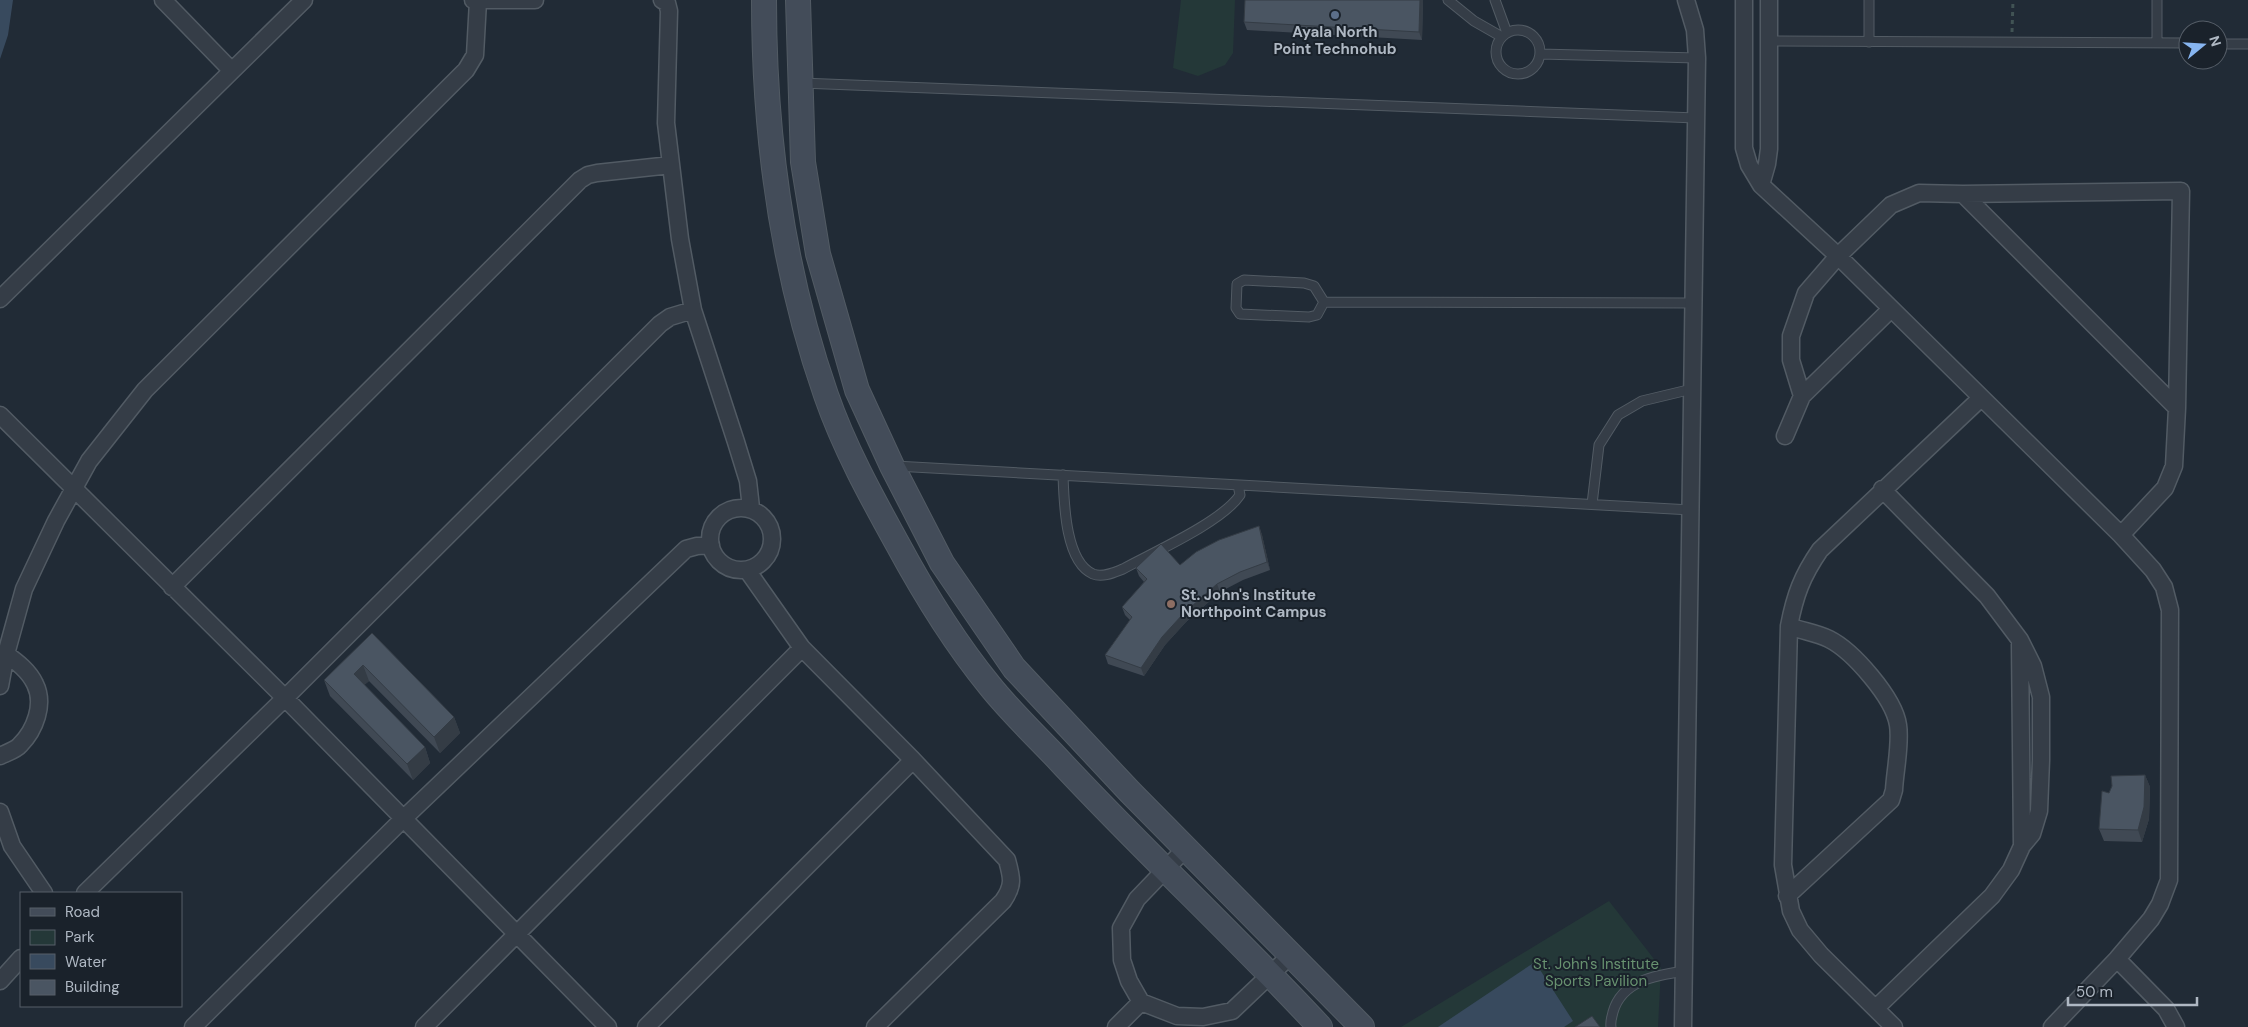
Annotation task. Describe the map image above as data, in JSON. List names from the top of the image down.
{
  "parks": ["St. John's Institute Sports Pavilion"],
  "places": ["Ayala North Point Technohub", "St. John's Institute Northpoint Campus"],
  "legend": [
    "Road",
    "Park",
    "Water",
    "Building"
  ],
  "scale_bar": "50 m",
  "north": "right"
}
